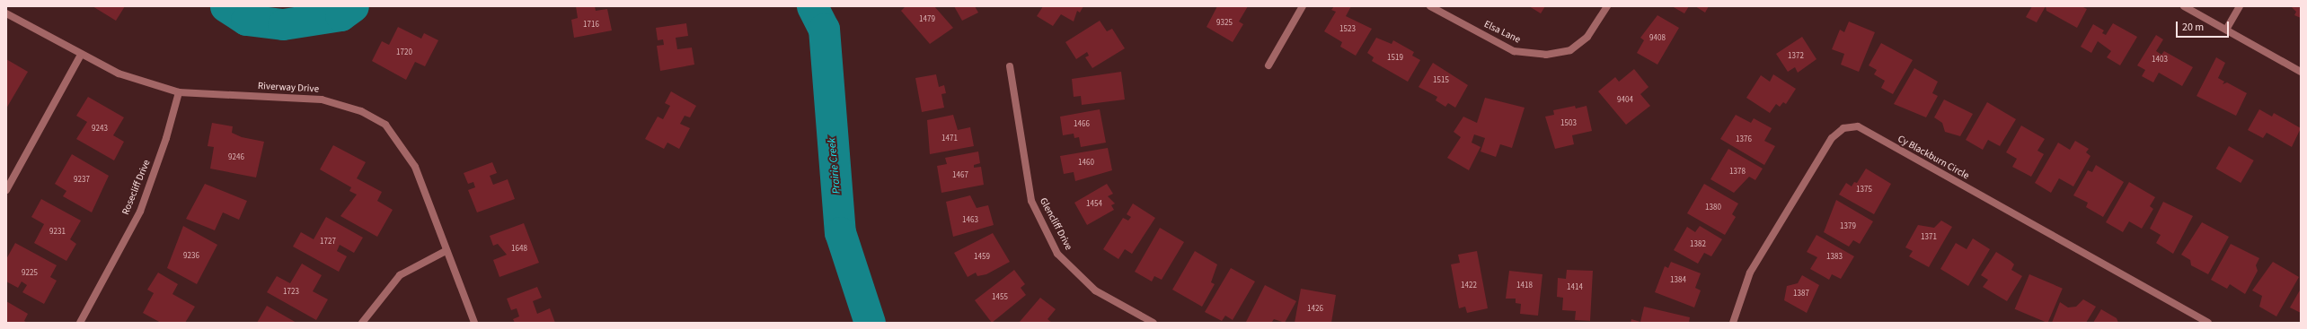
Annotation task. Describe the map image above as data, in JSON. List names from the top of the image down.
{
  "streets": {
    "street": [
      "Elsa Lane",
      "Riverway Drive",
      "Cy Blackburn Circle",
      "Rosecliff Drive",
      "Glencliff Drive"
    ]
  },
  "crossings": [
    ["Riverway Drive", "Rosecliff Drive"]
  ],
  "water": ["Prairie Creek"],
  "house_numbers": [
    "1479",
    "9325",
    "1716",
    "1523",
    "9408",
    "1720",
    "1372",
    "1519",
    "1403",
    "1515",
    "9404",
    "1503",
    "1466",
    "9243",
    "1471",
    "1376",
    "9246",
    "1460",
    "1378",
    "1467",
    "9237",
    "1375",
    "1454",
    "1380",
    "1463",
    "1379",
    "9231",
    "1371",
    "1727",
    "1382",
    "1648",
    "9236",
    "1459",
    "1383",
    "9225",
    "1384",
    "1422",
    "1418",
    "1414",
    "1723",
    "1387",
    "1455",
    "1426"
  ],
  "scale_bar": "20 m"
}
